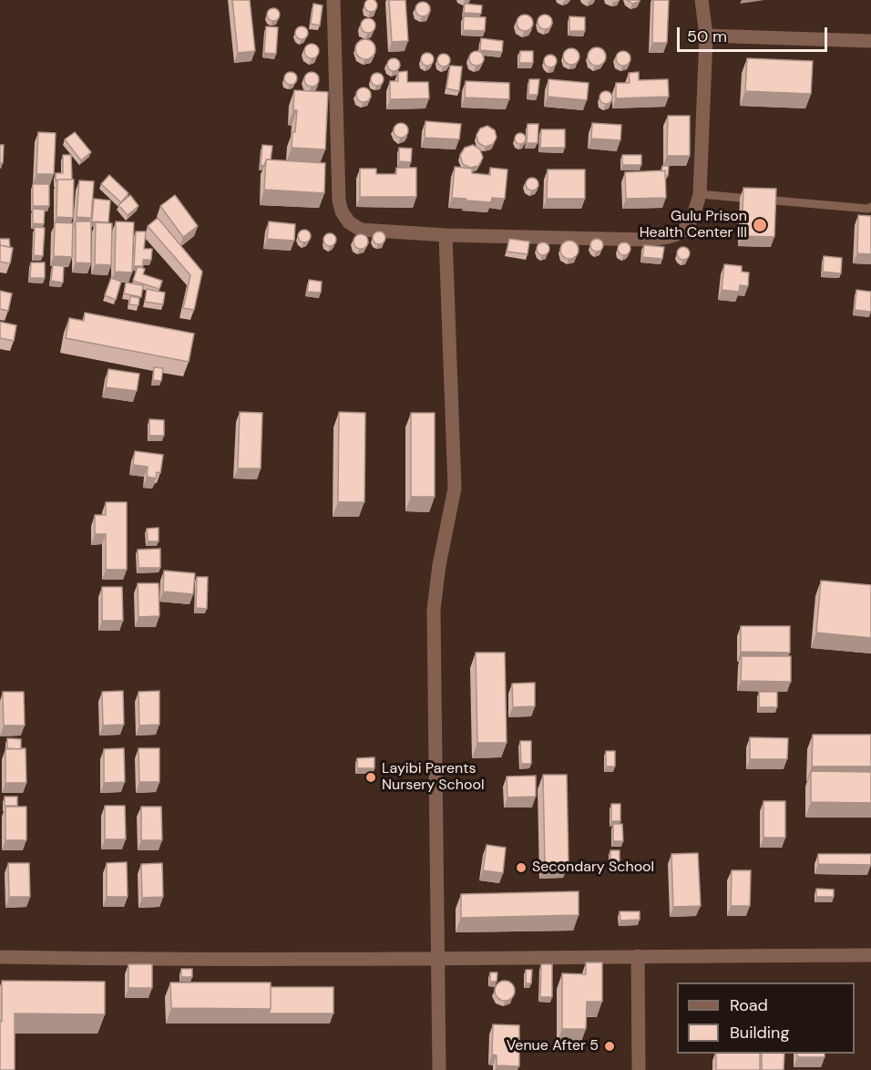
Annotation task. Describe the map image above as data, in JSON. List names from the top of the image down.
{
  "places": [
    "Gulu Prison Health Center III",
    "Layibi Parents Nursery School",
    "Secondary School",
    "Venue After 5"
  ],
  "legend": ["Road", "Building"],
  "scale_bar": "50 m"
}
